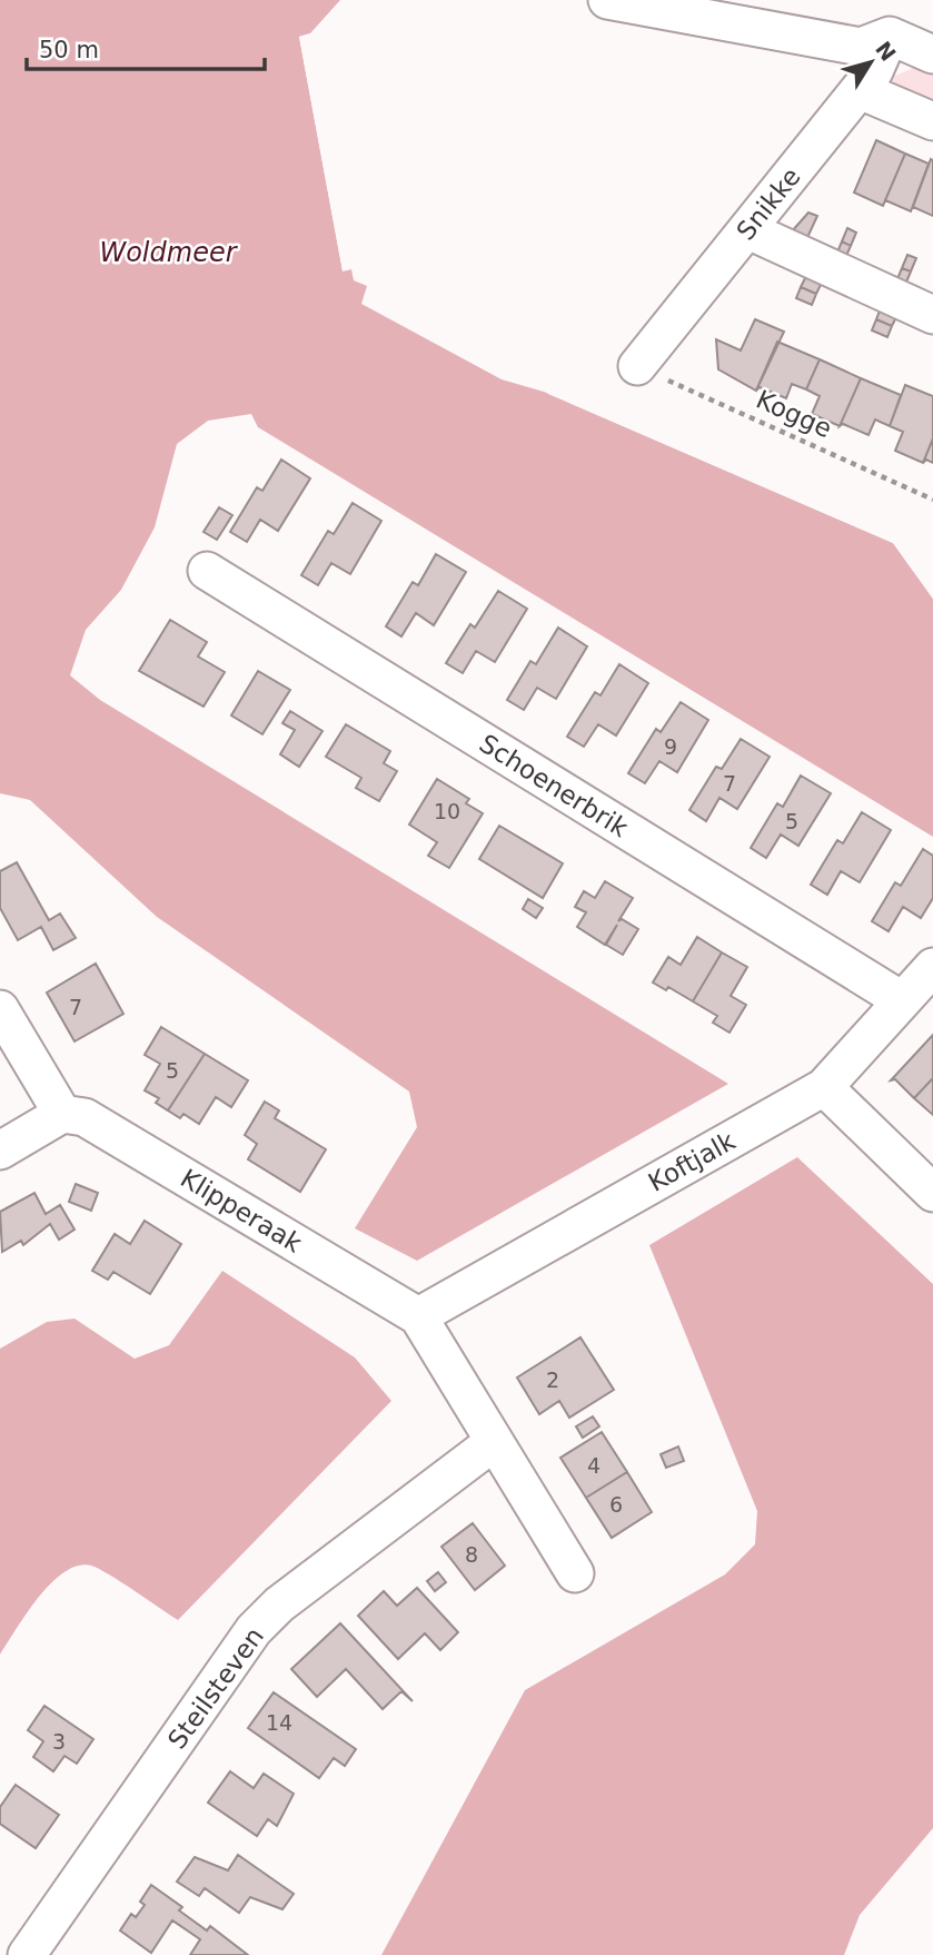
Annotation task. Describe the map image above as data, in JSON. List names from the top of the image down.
{
  "streets": {
    "street": [
      "Snikke",
      "Schoenerbrik",
      "Koftjalk",
      "Klipperaak",
      "Steilsteven"
    ],
    "path": ["Kogge"]
  },
  "crossings": [
    ["Snikke", "Kogge"],
    ["Schoenerbrik", "Koftjalk"],
    ["Koftjalk", "Klipperaak"]
  ],
  "water": ["Woldmeer"],
  "house_numbers": [
    "9",
    "7",
    "10",
    "5",
    "7",
    "5",
    "2",
    "4",
    "6",
    "8",
    "14",
    "3"
  ],
  "scale_bar": "50 m",
  "north": "top right"
}
